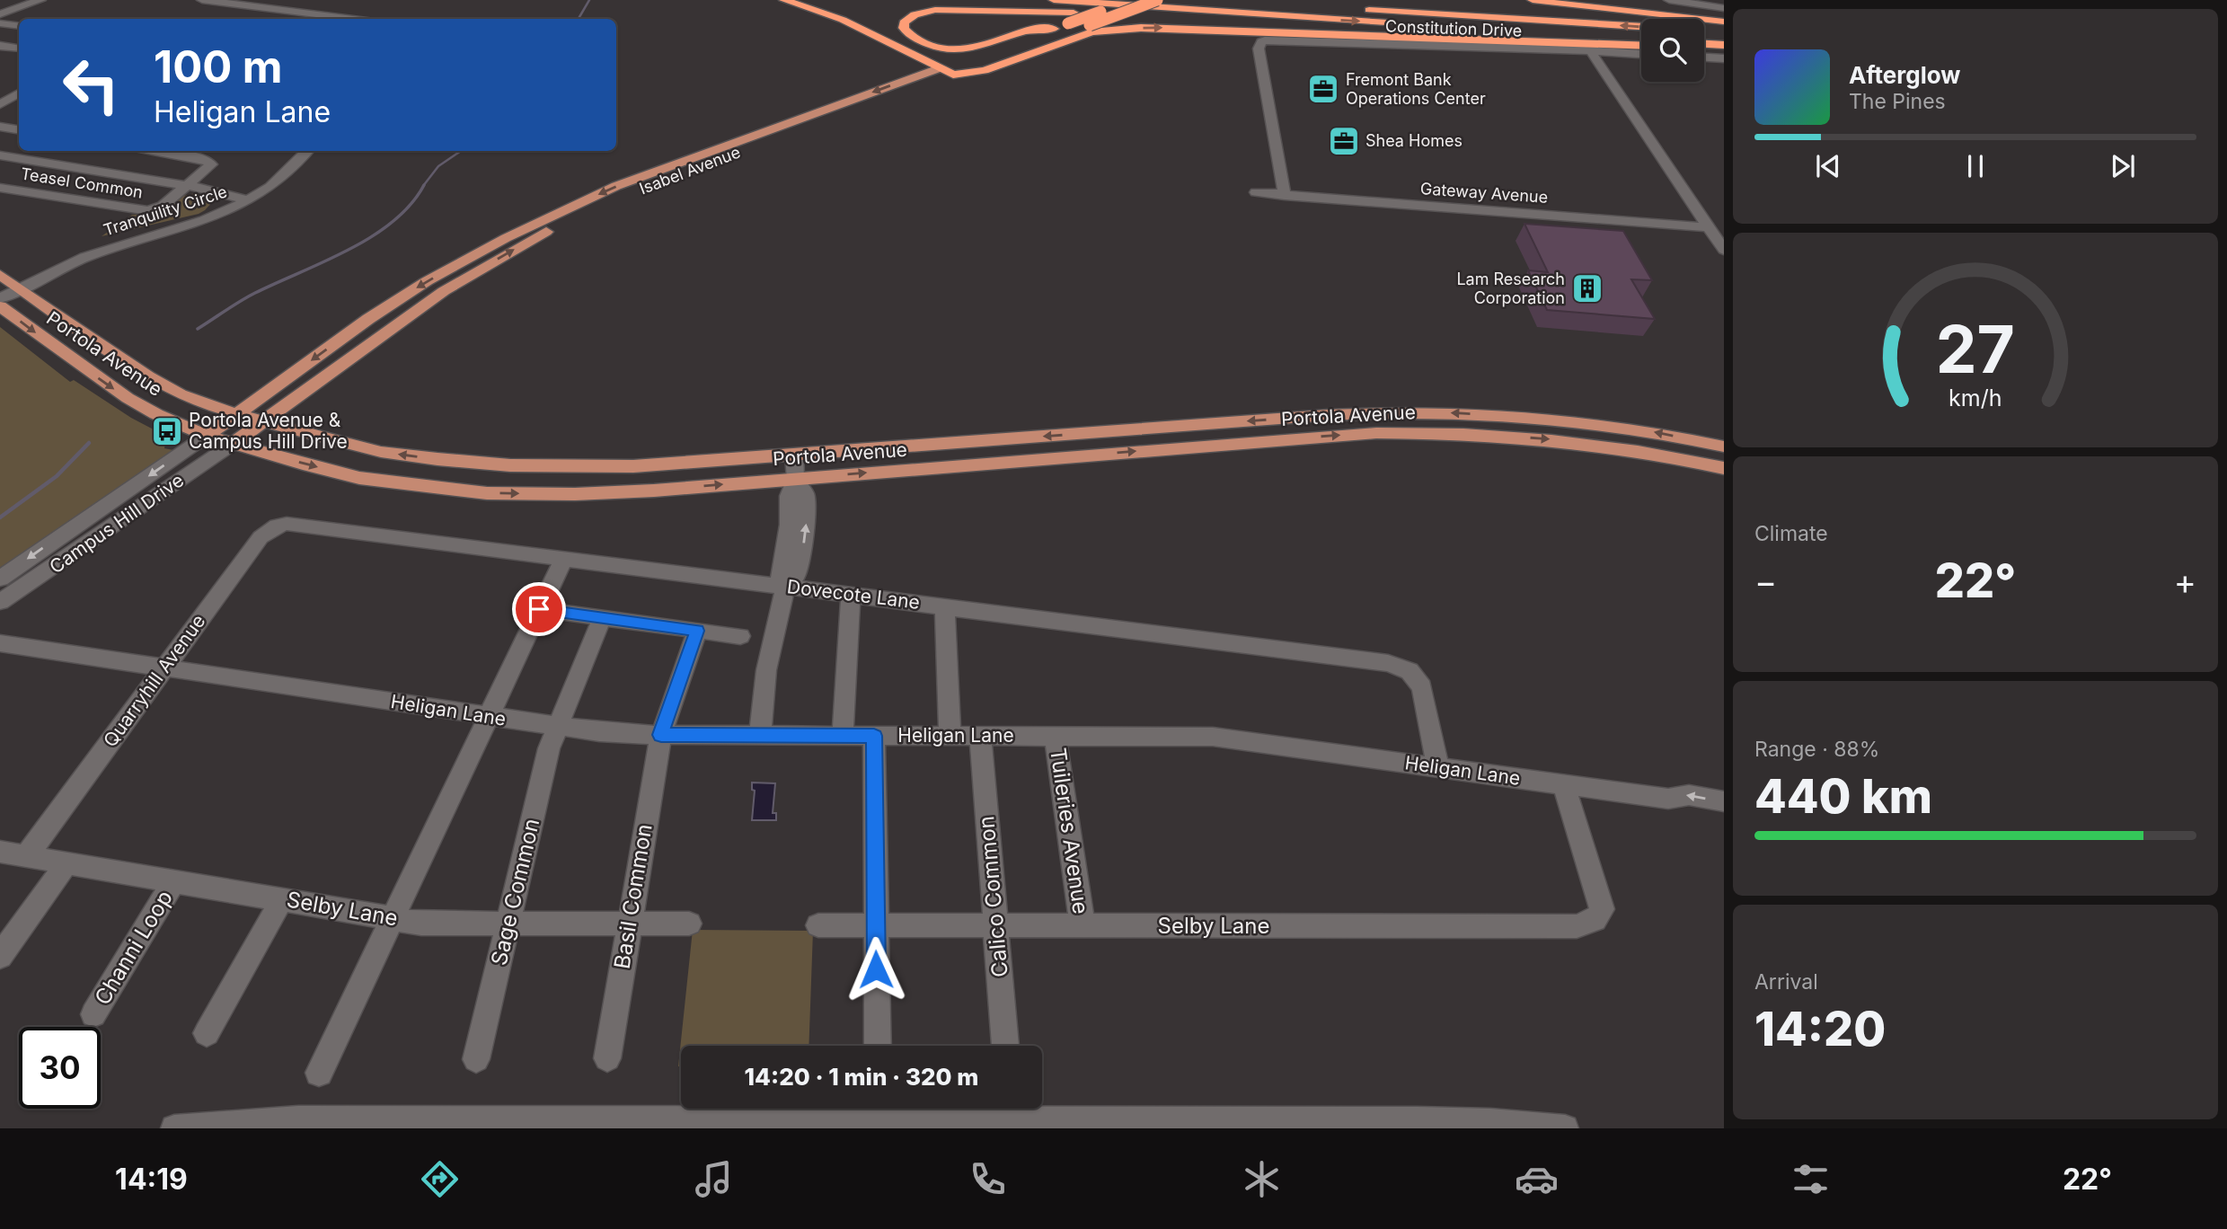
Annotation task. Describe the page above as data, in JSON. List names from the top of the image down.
{
  "streets": {
    "highway": ["Isabel Avenue"],
    "main road": ["Portola Avenue", "Campus Hill Drive"],
    "street": [
      "Constitution Drive",
      "Teasel Common",
      "Gateway Avenue",
      "Tranquility Circle",
      "Dovecote Lane",
      "Quarryhill Avenue",
      "Heligan Lane",
      "Tuileries Avenue",
      "Sage Common",
      "Basil Common",
      "Calico Common",
      "Selby Lane",
      "Channi Loop"
    ]
  },
  "crossings": [
    ["Constitution Drive", "Gateway Avenue"],
    ["Isabel Avenue", "Portola Avenue"],
    ["Isabel Avenue", "Campus Hill Drive"],
    ["Tranquility Circle", "Portola Avenue"],
    ["Portola Avenue", "Campus Hill Drive"],
    ["Dovecote Lane", "Quarryhill Avenue"],
    ["Dovecote Lane", "Heligan Lane"],
    ["Quarryhill Avenue", "Heligan Lane"],
    ["Quarryhill Avenue", "Selby Lane"],
    ["Heligan Lane", "Tuileries Avenue"],
    ["Heligan Lane", "Sage Common"],
    ["Heligan Lane", "Basil Common"],
    ["Heligan Lane", "Calico Common"],
    ["Heligan Lane", "Selby Lane"],
    ["Tuileries Avenue", "Selby Lane"],
    ["Sage Common", "Selby Lane"],
    ["Basil Common", "Selby Lane"],
    ["Calico Common", "Selby Lane"],
    ["Selby Lane", "Channi Loop"]
  ],
  "one_way": ["Campus Hill Drive"],
  "places": {
    "office": ["Fremont Bank Operations Center", "Shea Homes"],
    "building": ["Lam Research Corporation"],
    "bus stop": ["Portola Avenue & Campus Hill Drive"]
  },
  "page": {
    "turn": ["100 m", "Heligan Lane"],
    "song": ["Afterglow", "The Pines"],
    "tile": [
      "Climate",
      ["Range · 88%", "440 km"],
      ["Arrival", "14:20"]
    ],
    "heat": ["−", "22°", "+"],
    "limit": "30",
    "trip": "14:20 · 1 min · 320 m",
    "tabs": ["14:19", "22°"],
    "gauge": ["27", "km/h"]
  }
}
